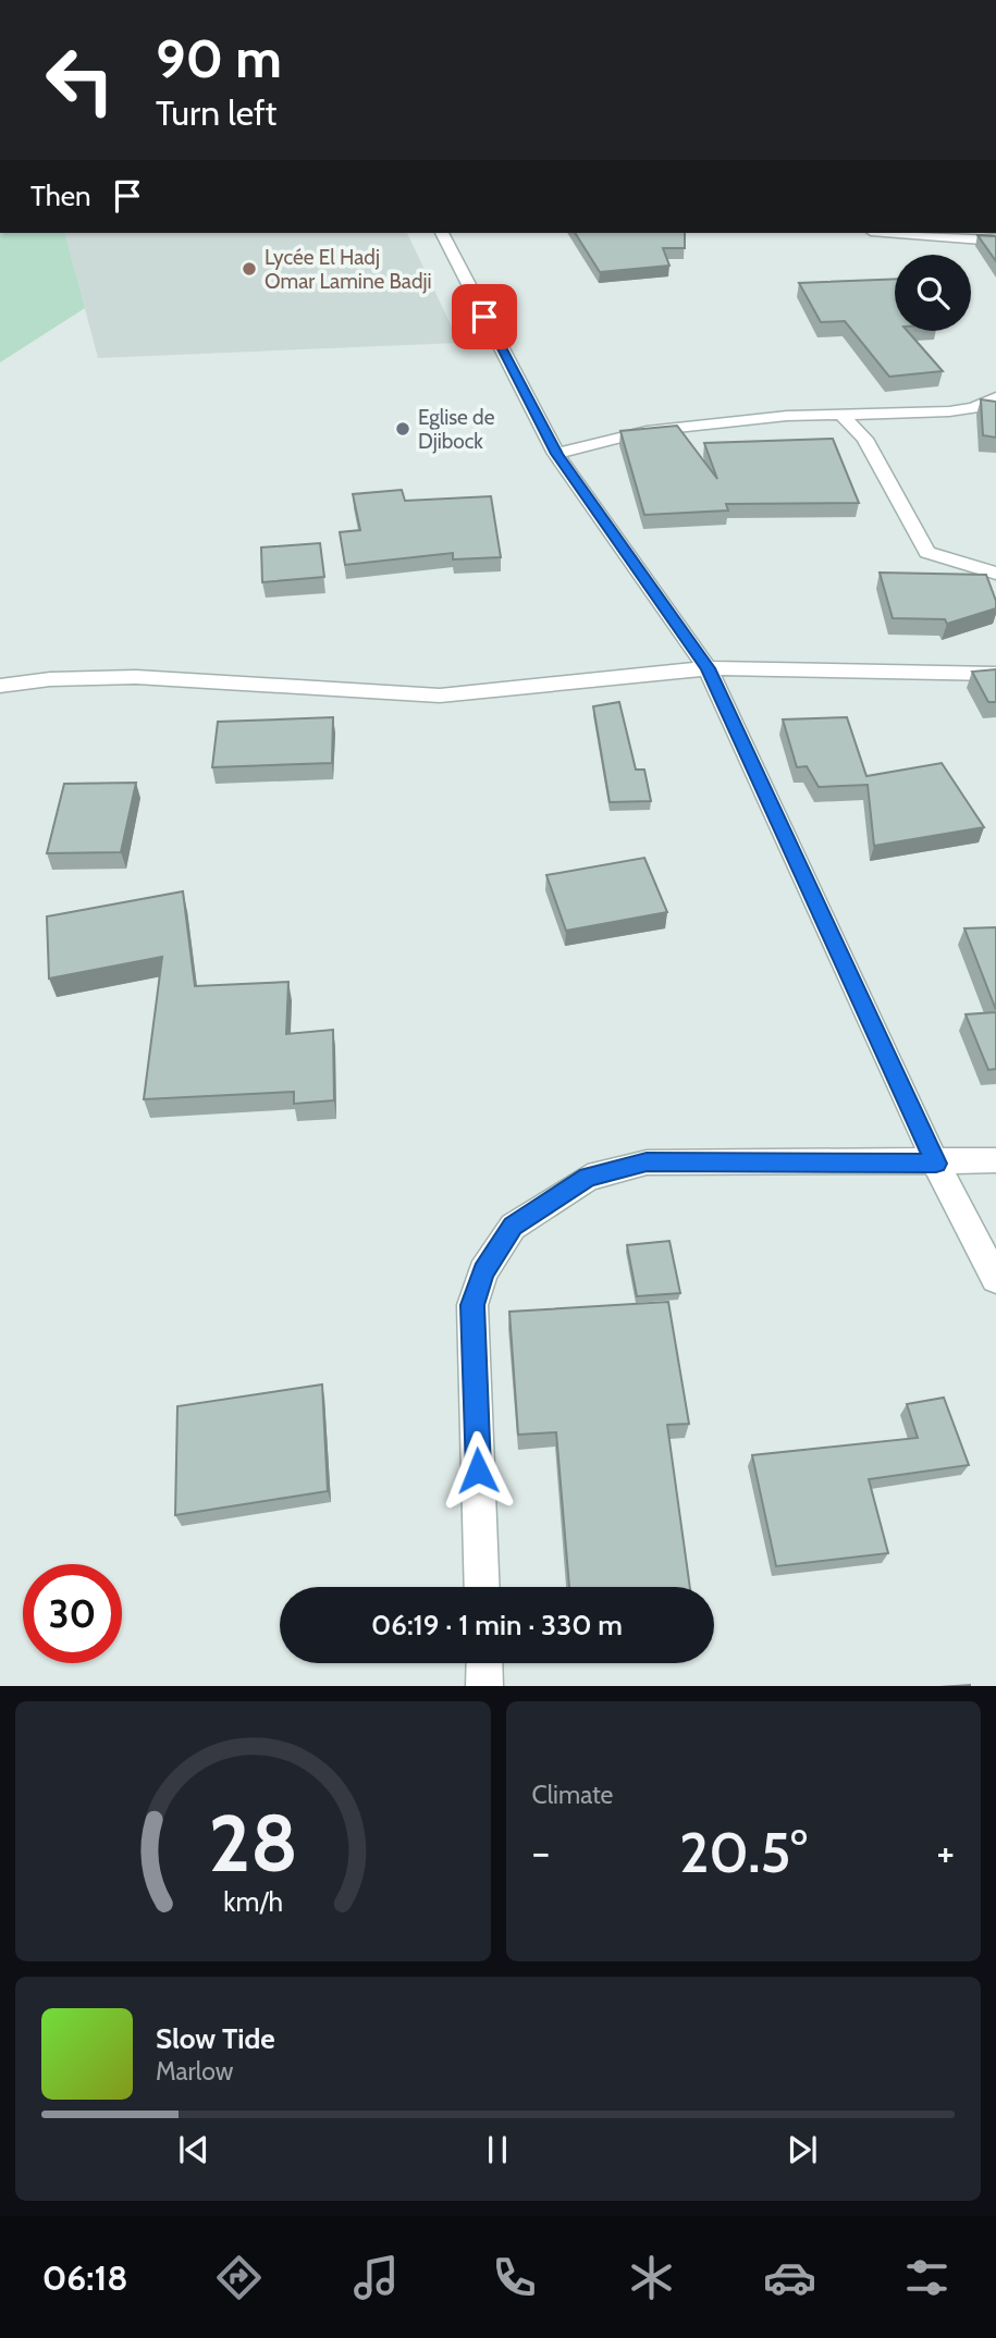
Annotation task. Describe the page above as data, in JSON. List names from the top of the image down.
{
  "places": ["Lycée El Hadj Omar Lamine Badji", "Eglise de Djibock"],
  "page": {
    "turn": ["90 m", "Turn left"],
    "then": "Then",
    "limit": "30",
    "trip": "06:19 · 1 min · 330 m",
    "tile": "Climate",
    "heat": ["−", "20.5°", "+"],
    "song": ["Slow Tide", "Marlow"],
    "tabs": "06:18",
    "gauge": ["28", "km/h"]
  }
}
